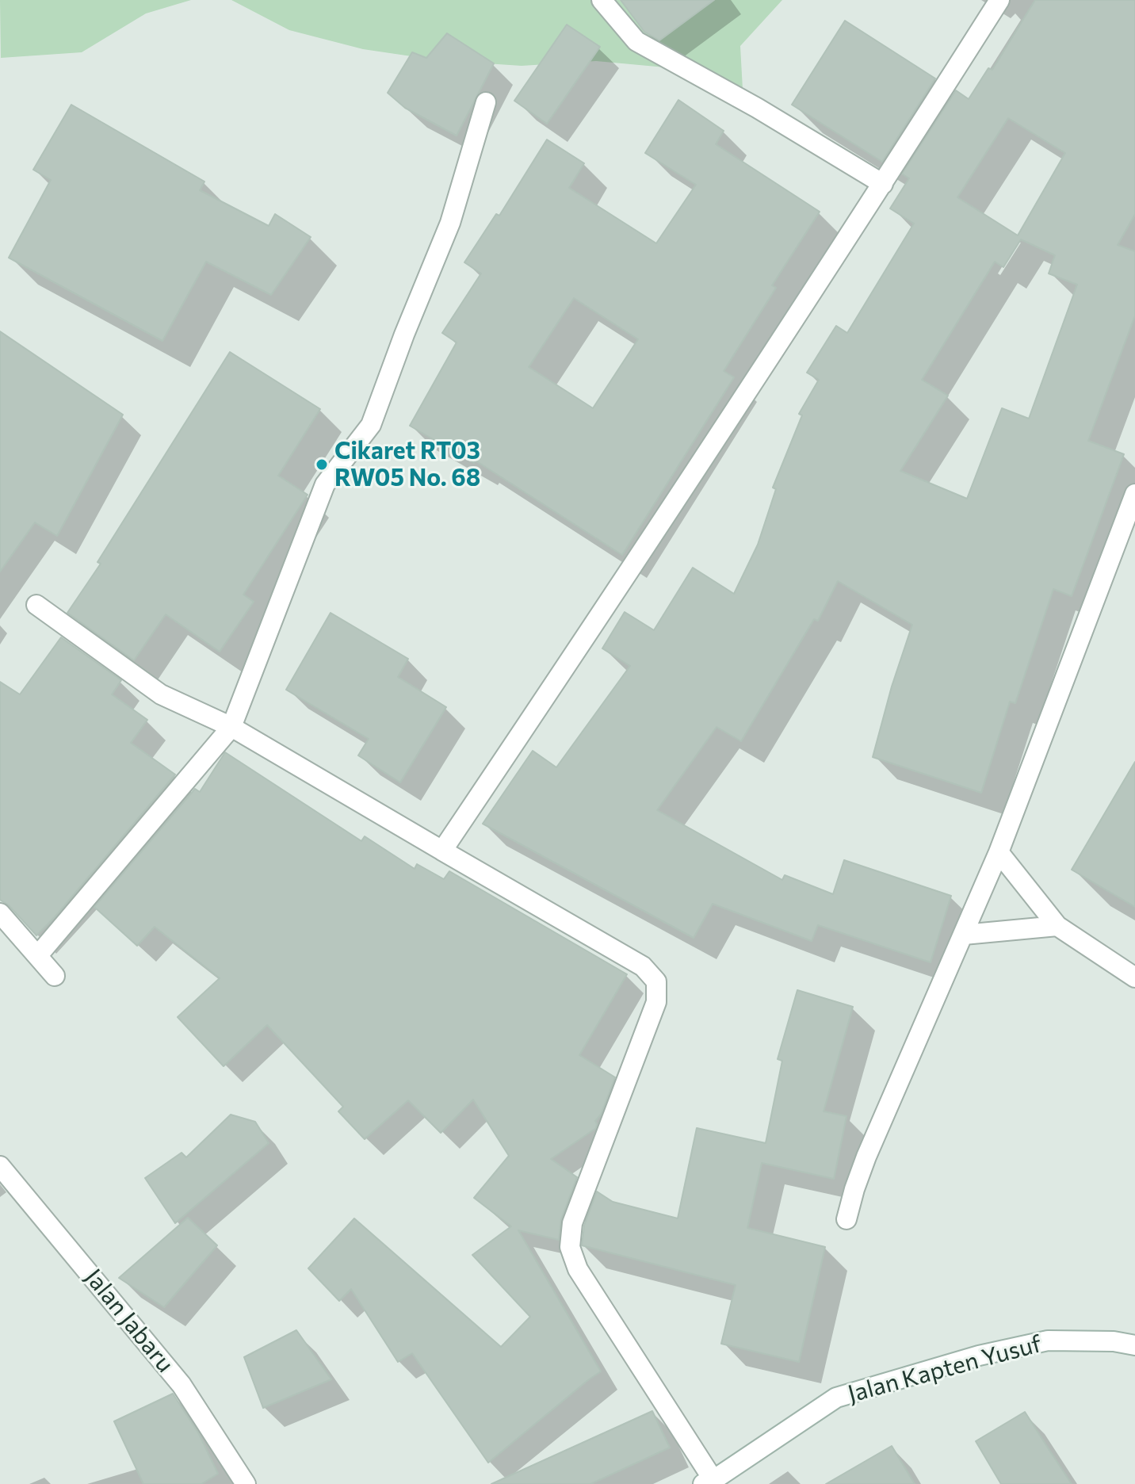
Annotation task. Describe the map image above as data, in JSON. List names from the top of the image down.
{
  "streets": {
    "street": ["Jalan Jabaru", "Jalan Kapten Yusuf"]
  },
  "places": ["Cikaret RT03 RW05 No. 68"]
}
